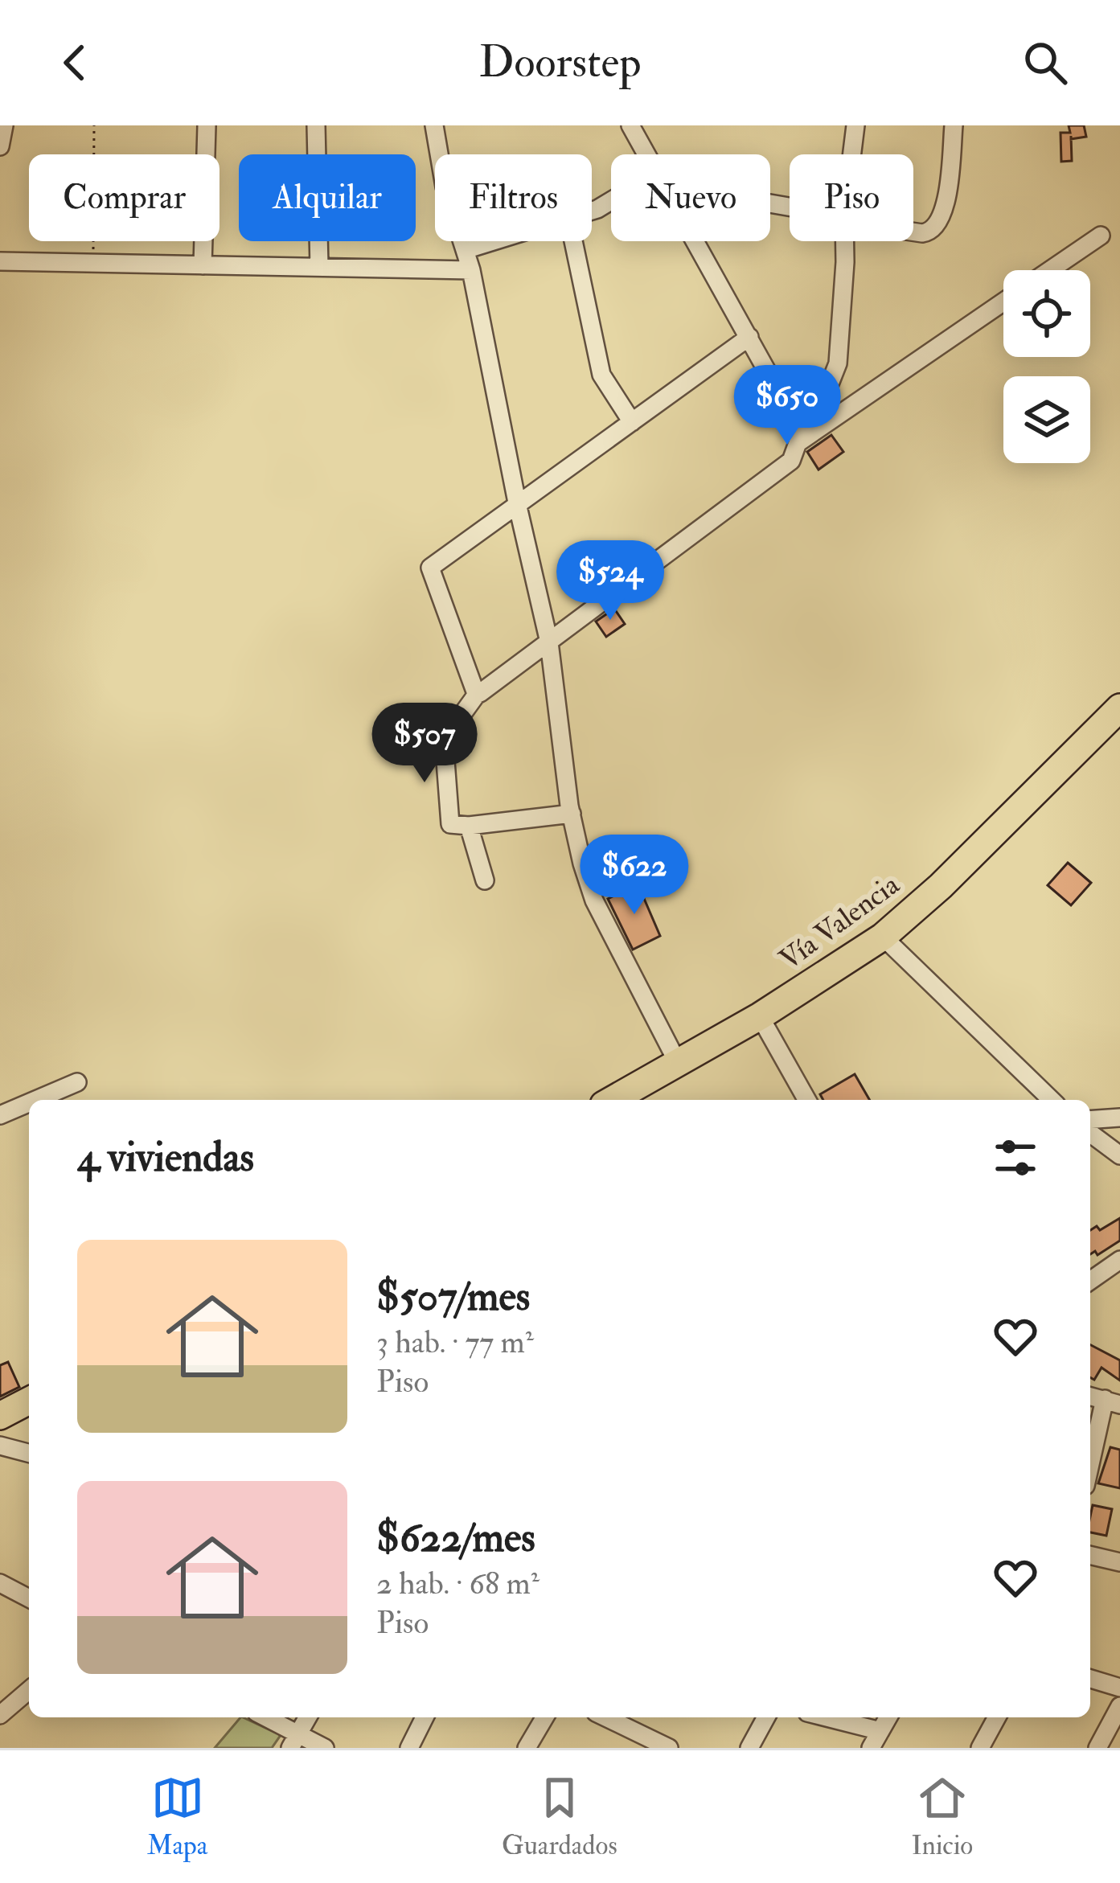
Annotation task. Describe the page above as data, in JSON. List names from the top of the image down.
{
  "streets": {
    "highway": ["Vía Valencia"]
  },
  "page": {
    "header": "Doorstep",
    "chip": [
      "Comprar",
      "Alquilar",
      "Filtros",
      "Nuevo",
      "Piso"
    ],
    "price": [
      "$650",
      "$524",
      "$507",
      "$622"
    ],
    "heading": "4 viviendas",
    "list": [
      {
        "name": "$507/mes",
        "note": "3 hab. · 77 m² · Piso"
      },
      {
        "name": "$622/mes",
        "note": "2 hab. · 68 m² · Piso"
      }
    ],
    "tabs": ["Mapa", "Guardados", "Inicio"]
  }
}
